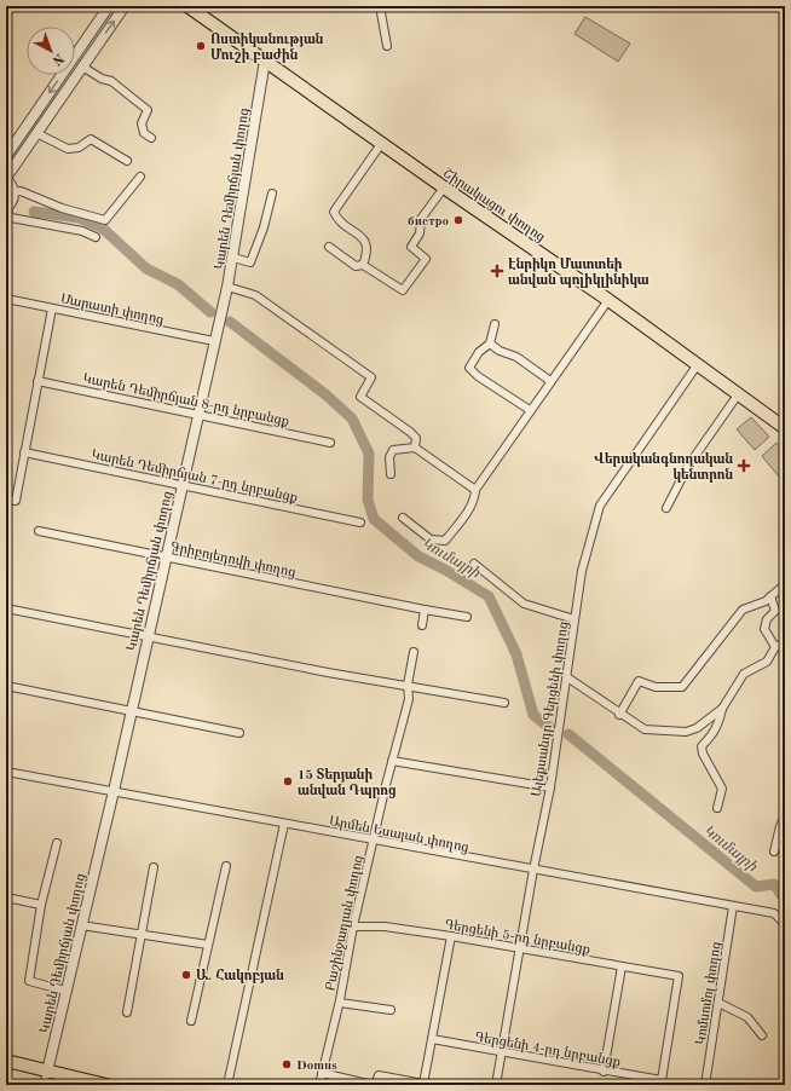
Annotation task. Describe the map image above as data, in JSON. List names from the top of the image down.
{
  "streets": {
    "main road": ["Շիրակացու փողոց"],
    "street": [
      "Կարեն Դեմիրճյան փողոց",
      "Մարատի փողոց",
      "Կարեն Դեմիրճյան 8-րդ նրբանցք",
      "Կարեն Դեմիրճյան 7-րդ նրբանցք",
      "Գրիբոյեդովի փողոց",
      "Ալեքսանդր Գերցենի փողոց",
      "Արմեն Եսայան փողոց",
      "Բաշինջաղյան փողոց",
      "Գերցենի 5-րդ նրբանցք",
      "Կոմսոմոլ փողոց",
      "Գերցենի 4-րդ նրբանցք"
    ]
  },
  "crossings": [
    ["Կարեն Դեմիրճյան փողոց", "Շիրակացու փողոց"],
    ["Կարեն Դեմիրճյան փողոց", "Մարատի փողոց"],
    ["Կարեն Դեմիրճյան փողոց", "Կարեն Դեմիրճյան 8-րդ նրբանցք"],
    ["Կարեն Դեմիրճյան փողոց", "Կարեն Դեմիրճյան 7-րդ նրբանցք"],
    ["Կարեն Դեմիրճյան փողոց", "Գրիբոյեդովի փողոց"],
    ["Կարեն Դեմիրճյան փողոց", "Արմեն Եսայան փողոց"],
    ["Շիրակացու փողոց", "Ալեքսանդր Գերցենի փողոց"],
    ["Ալեքսանդր Գերցենի փողոց", "Արմեն Եսայան փողոց"],
    ["Ալեքսանդր Գերցենի փողոց", "Գերցենի 5-րդ նրբանցք"],
    ["Ալեքսանդր Գերցենի փողոց", "Գերցենի 4-րդ նրբանցք"],
    ["Արմեն Եսայան փողոց", "Բաշինջաղյան փողոց"],
    ["Արմեն Եսայան փողոց", "Կոմսոմոլ փողոց"],
    ["Բաշինջաղյան փողոց", "Գերցենի 5-րդ նրբանցք"],
    ["Գերցենի 5-րդ նրբանցք", "Գերցենի 4-րդ նրբանցք"]
  ],
  "water": ["Կումայրի"],
  "places": {
    "other": [
      "Ոստիկանության Մուշի բաժին",
      "бистро",
      "15 Տերյանի անվան Դպրոց",
      "Ա. Հակոբյան",
      "Domus"
    ],
    "health": ["Էնրիկո Մատտեի անվան պոլիկլինիկա", "Վերականգնողական կենտրոն"]
  },
  "north": "bottom right"
}
